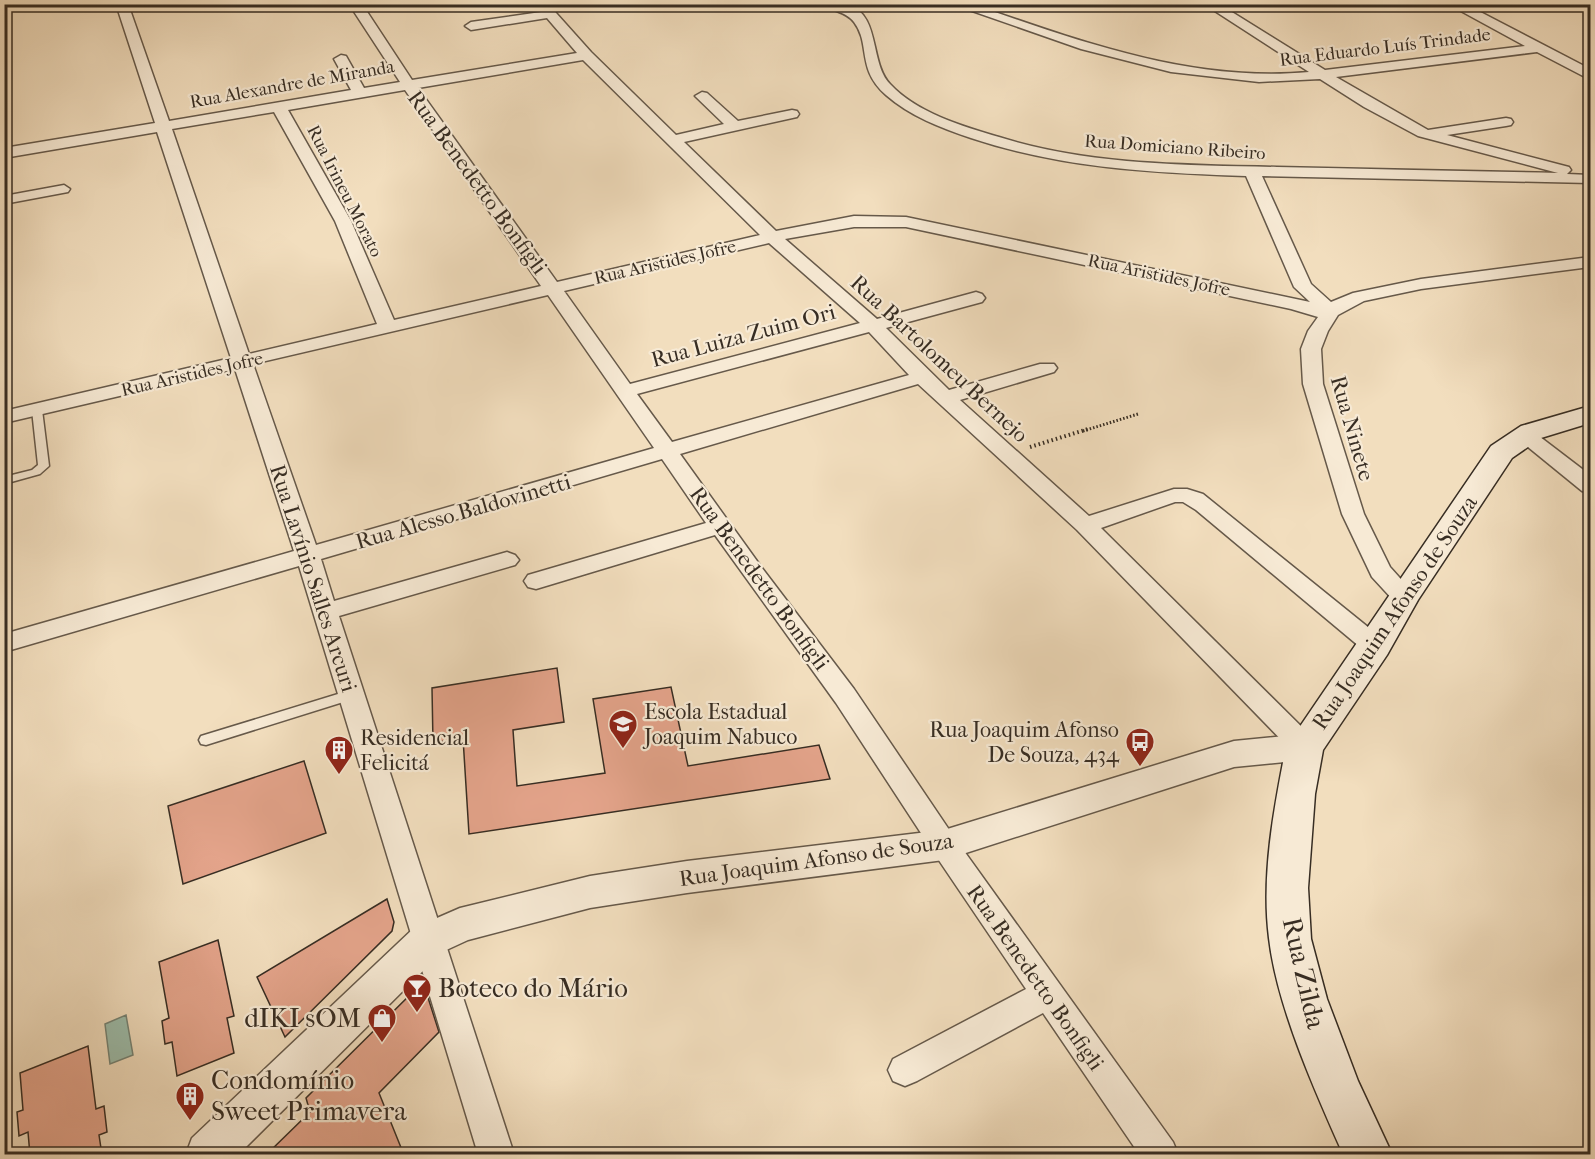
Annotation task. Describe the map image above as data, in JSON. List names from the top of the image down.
{
  "streets": {
    "main road": ["Rua Joaquim Afonso de Souza", "Rua Zilda"],
    "street": [
      "Rua Eduardo Luís Trindade",
      "Rua Alexandre de Miranda",
      "Rua Domiciano Ribeiro",
      "Rua Benedetto Bonfigli",
      "Rua Irineu Morato",
      "Rua Aristides Jofre",
      "Rua Luiza Zuim Ori",
      "Rua Bartolomeu Bernejo",
      "Rua Ninete",
      "Rua Alesso Baldovinetti",
      "Rua Lavínio Salles Arcuri"
    ]
  },
  "crossings": [
    ["Rua Alexandre de Miranda", "Rua Benedetto Bonfigli"],
    ["Rua Alexandre de Miranda", "Rua Irineu Morato"],
    ["Rua Alexandre de Miranda", "Rua Bartolomeu Bernejo"],
    ["Rua Alexandre de Miranda", "Rua Lavínio Salles Arcuri"],
    ["Rua Benedetto Bonfigli", "Rua Aristides Jofre"],
    ["Rua Benedetto Bonfigli", "Rua Luiza Zuim Ori"],
    ["Rua Benedetto Bonfigli", "Rua Alesso Baldovinetti"],
    ["Rua Benedetto Bonfigli", "Rua Joaquim Afonso de Souza"],
    ["Rua Irineu Morato", "Rua Aristides Jofre"],
    ["Rua Aristides Jofre", "Rua Bartolomeu Bernejo"],
    ["Rua Aristides Jofre", "Rua Ninete"],
    ["Rua Aristides Jofre", "Rua Lavínio Salles Arcuri"],
    ["Rua Luiza Zuim Ori", "Rua Bartolomeu Bernejo"],
    ["Rua Bartolomeu Bernejo", "Rua Alesso Baldovinetti"],
    ["Rua Bartolomeu Bernejo", "Rua Joaquim Afonso de Souza"],
    ["Rua Bartolomeu Bernejo", "Rua Zilda"],
    ["Rua Ninete", "Rua Joaquim Afonso de Souza"],
    ["Rua Alesso Baldovinetti", "Rua Lavínio Salles Arcuri"],
    ["Rua Lavínio Salles Arcuri", "Rua Joaquim Afonso de Souza"],
    ["Rua Joaquim Afonso de Souza", "Rua Zilda"]
  ],
  "places": {
    "school or university": ["Escola Estadual Joaquim Nabuco"],
    "bus stop": ["Rua Joaquim Afonso De Souza, 434"],
    "building": ["Residencial Felicitá", "Condomínio Sweet Primavera"],
    "bar": ["Boteco do Mário"],
    "shop": ["dIKI sOM"]
  }
}
